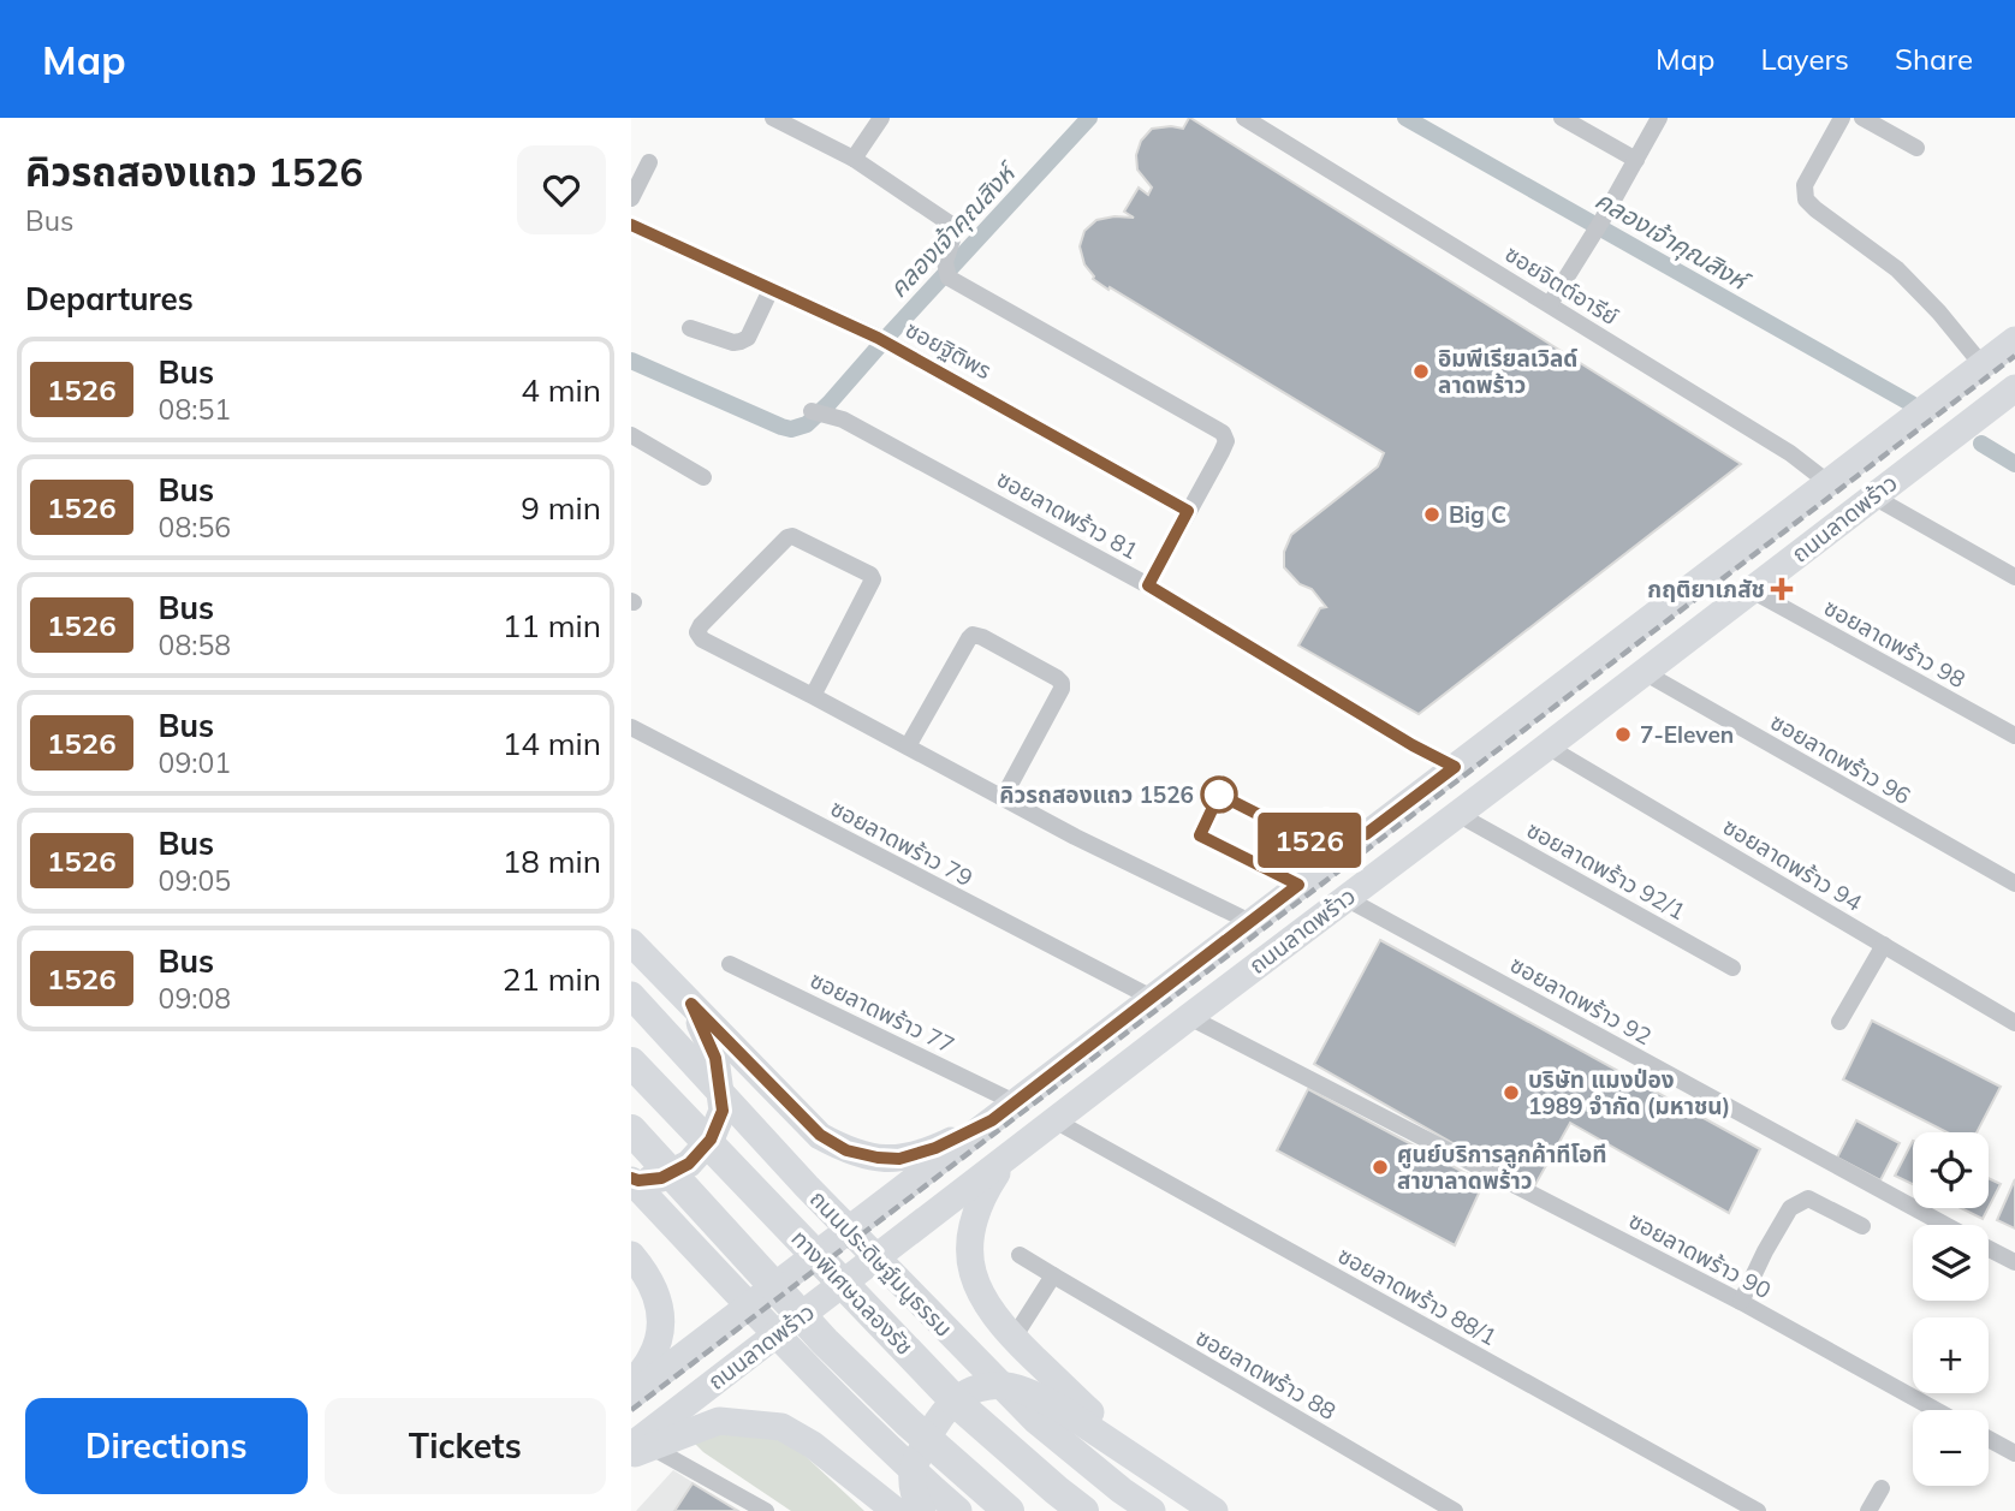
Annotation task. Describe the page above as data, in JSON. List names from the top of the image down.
{
  "streets": {
    "highway": ["ทางพิเศษฉลองรัช"],
    "main road": ["ถนนลาดพร้าว", "ถนนประดิษฐ์มนูธรรม"],
    "street": [
      "ซอยจิตต์อารีย์",
      "ซอยฐิติพร",
      "ซอยลาดพร้าว 81",
      "ซอยลาดพร้าว 98",
      "ซอยลาดพร้าว 96",
      "ซอยลาดพร้าว 79",
      "ซอยลาดพร้าว 94",
      "ซอยลาดพร้าว 92/1",
      "ซอยลาดพร้าว 92",
      "ซอยลาดพร้าว 77",
      "ซอยลาดพร้าว 90",
      "ซอยลาดพร้าว 88/1",
      "ซอยลาดพร้าว 88"
    ]
  },
  "crossings": [
    ["ซอยจิตต์อารีย์", "ถนนลาดพร้าว"],
    ["ซอยลาดพร้าว 81", "ถนนลาดพร้าว"],
    ["ถนนลาดพร้าว", "ซอยลาดพร้าว 98"],
    ["ถนนลาดพร้าว", "ซอยลาดพร้าว 96"],
    ["ถนนลาดพร้าว", "ซอยลาดพร้าว 79"],
    ["ถนนลาดพร้าว", "ซอยลาดพร้าว 94"],
    ["ถนนลาดพร้าว", "ซอยลาดพร้าว 92/1"],
    ["ถนนลาดพร้าว", "ซอยลาดพร้าว 92"],
    ["ถนนลาดพร้าว", "ซอยลาดพร้าว 77"],
    ["ถนนลาดพร้าว", "ซอยลาดพร้าว 90"],
    ["ถนนลาดพร้าว", "ซอยลาดพร้าว 88/1"]
  ],
  "water": ["คลองเจ้าคุณสิงห์"],
  "places": {
    "other": [
      "อิมพีเรียลเวิลด์ ลาดพร้าว",
      "Big C",
      "7-Eleven",
      "คิวรถสองแถว 1526",
      "บริษัท แมงป่อง 1989 จำกัด (มหาชน)",
      "ศูนย์บริการลูกค้าทีโอที สาขาลาดพร้าว"
    ],
    "health": ["กฤติยาเภสัช"]
  },
  "lines": ["bus line 1526"],
  "page": {
    "header": "Map",
    "nav": ["Map", "Layers", "Share"],
    "heading": [
      ["คิวรถสองแถว 1526", "Bus"],
      "Departures"
    ],
    "on_map": "1526",
    "list": [
      {
        "mark": "1526",
        "name": "Bus",
        "note": "08:51",
        "value": "4 min"
      },
      {
        "mark": "1526",
        "name": "Bus",
        "note": "08:56",
        "value": "9 min"
      },
      {
        "mark": "1526",
        "name": "Bus",
        "note": "08:58",
        "value": "11 min"
      },
      {
        "mark": "1526",
        "name": "Bus",
        "note": "09:01",
        "value": "14 min"
      },
      {
        "mark": "1526",
        "name": "Bus",
        "note": "09:05",
        "value": "18 min"
      },
      {
        "mark": "1526",
        "name": "Bus",
        "note": "09:08",
        "value": "21 min"
      }
    ],
    "map_buttons": ["+", "−"],
    "buttons": ["Directions", "Tickets"]
  }
}
